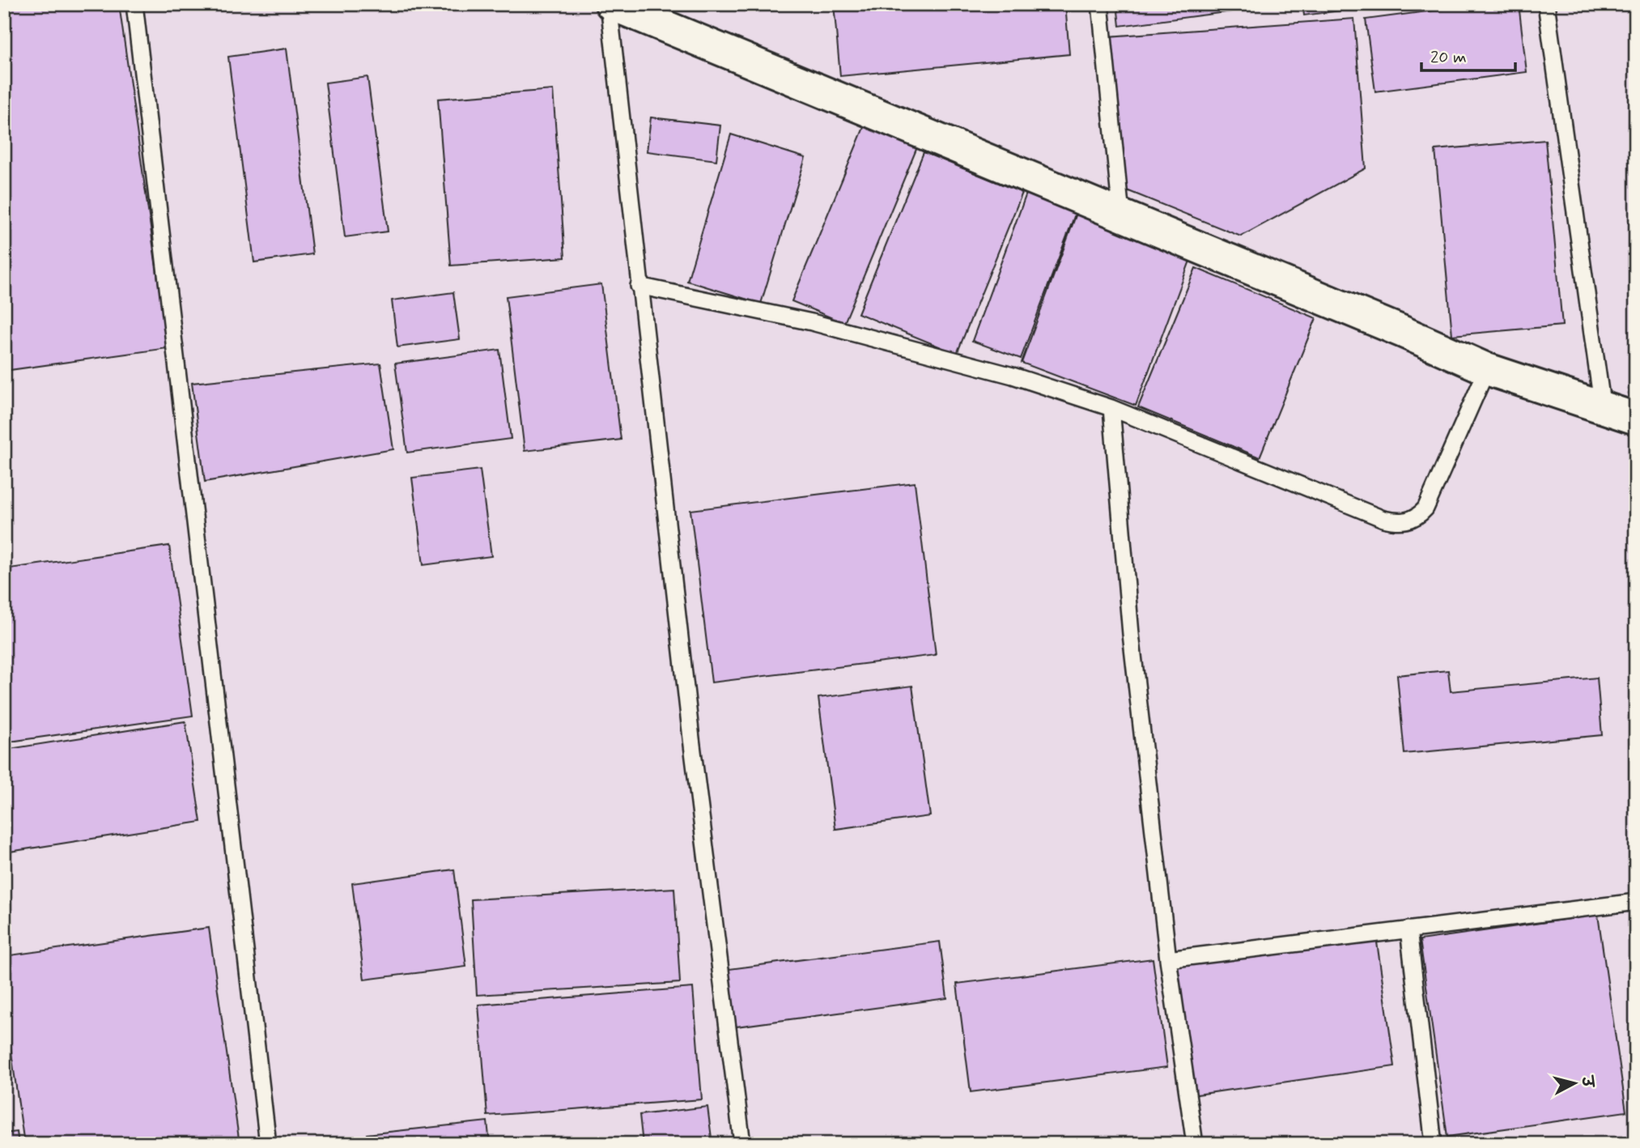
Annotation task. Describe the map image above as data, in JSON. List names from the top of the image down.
{
  "scale_bar": "20 m",
  "north": "right"
}
